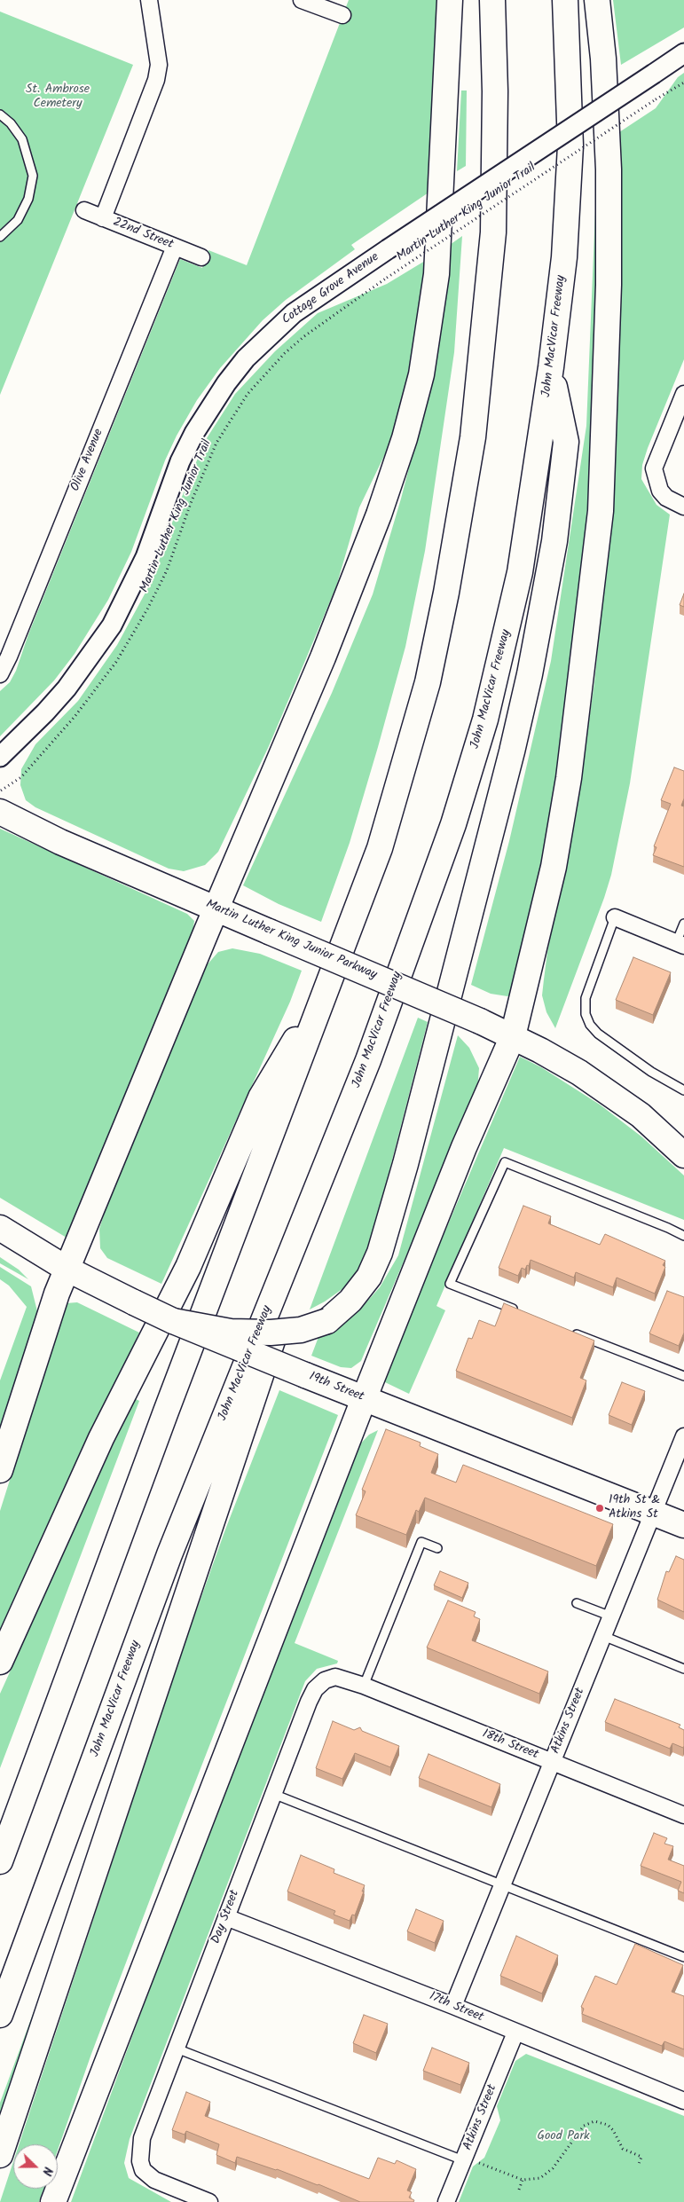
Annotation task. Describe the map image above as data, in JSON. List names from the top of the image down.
{
  "streets": {
    "main road": ["John MacVicar Freeway", "Martin Luther King Junior Parkway", "19th Street"],
    "street": [
      "22nd Street",
      "Cottage Grove Avenue",
      "Olive Avenue",
      "Atkins Street",
      "18th Street",
      "Day Street",
      "17th Street"
    ],
    "path": ["Martin Luther King Junior Trail"]
  },
  "crossings": [
    ["22nd Street", "Olive Avenue"],
    ["19th Street", "Atkins Street"],
    ["Atkins Street", "18th Street"],
    ["Atkins Street", "17th Street"],
    ["18th Street", "Day Street"],
    ["Day Street", "17th Street"]
  ],
  "parks": ["St. Ambrose Cemetery", "Good Park"],
  "places": ["19th St & Atkins St"],
  "north": "right"
}
